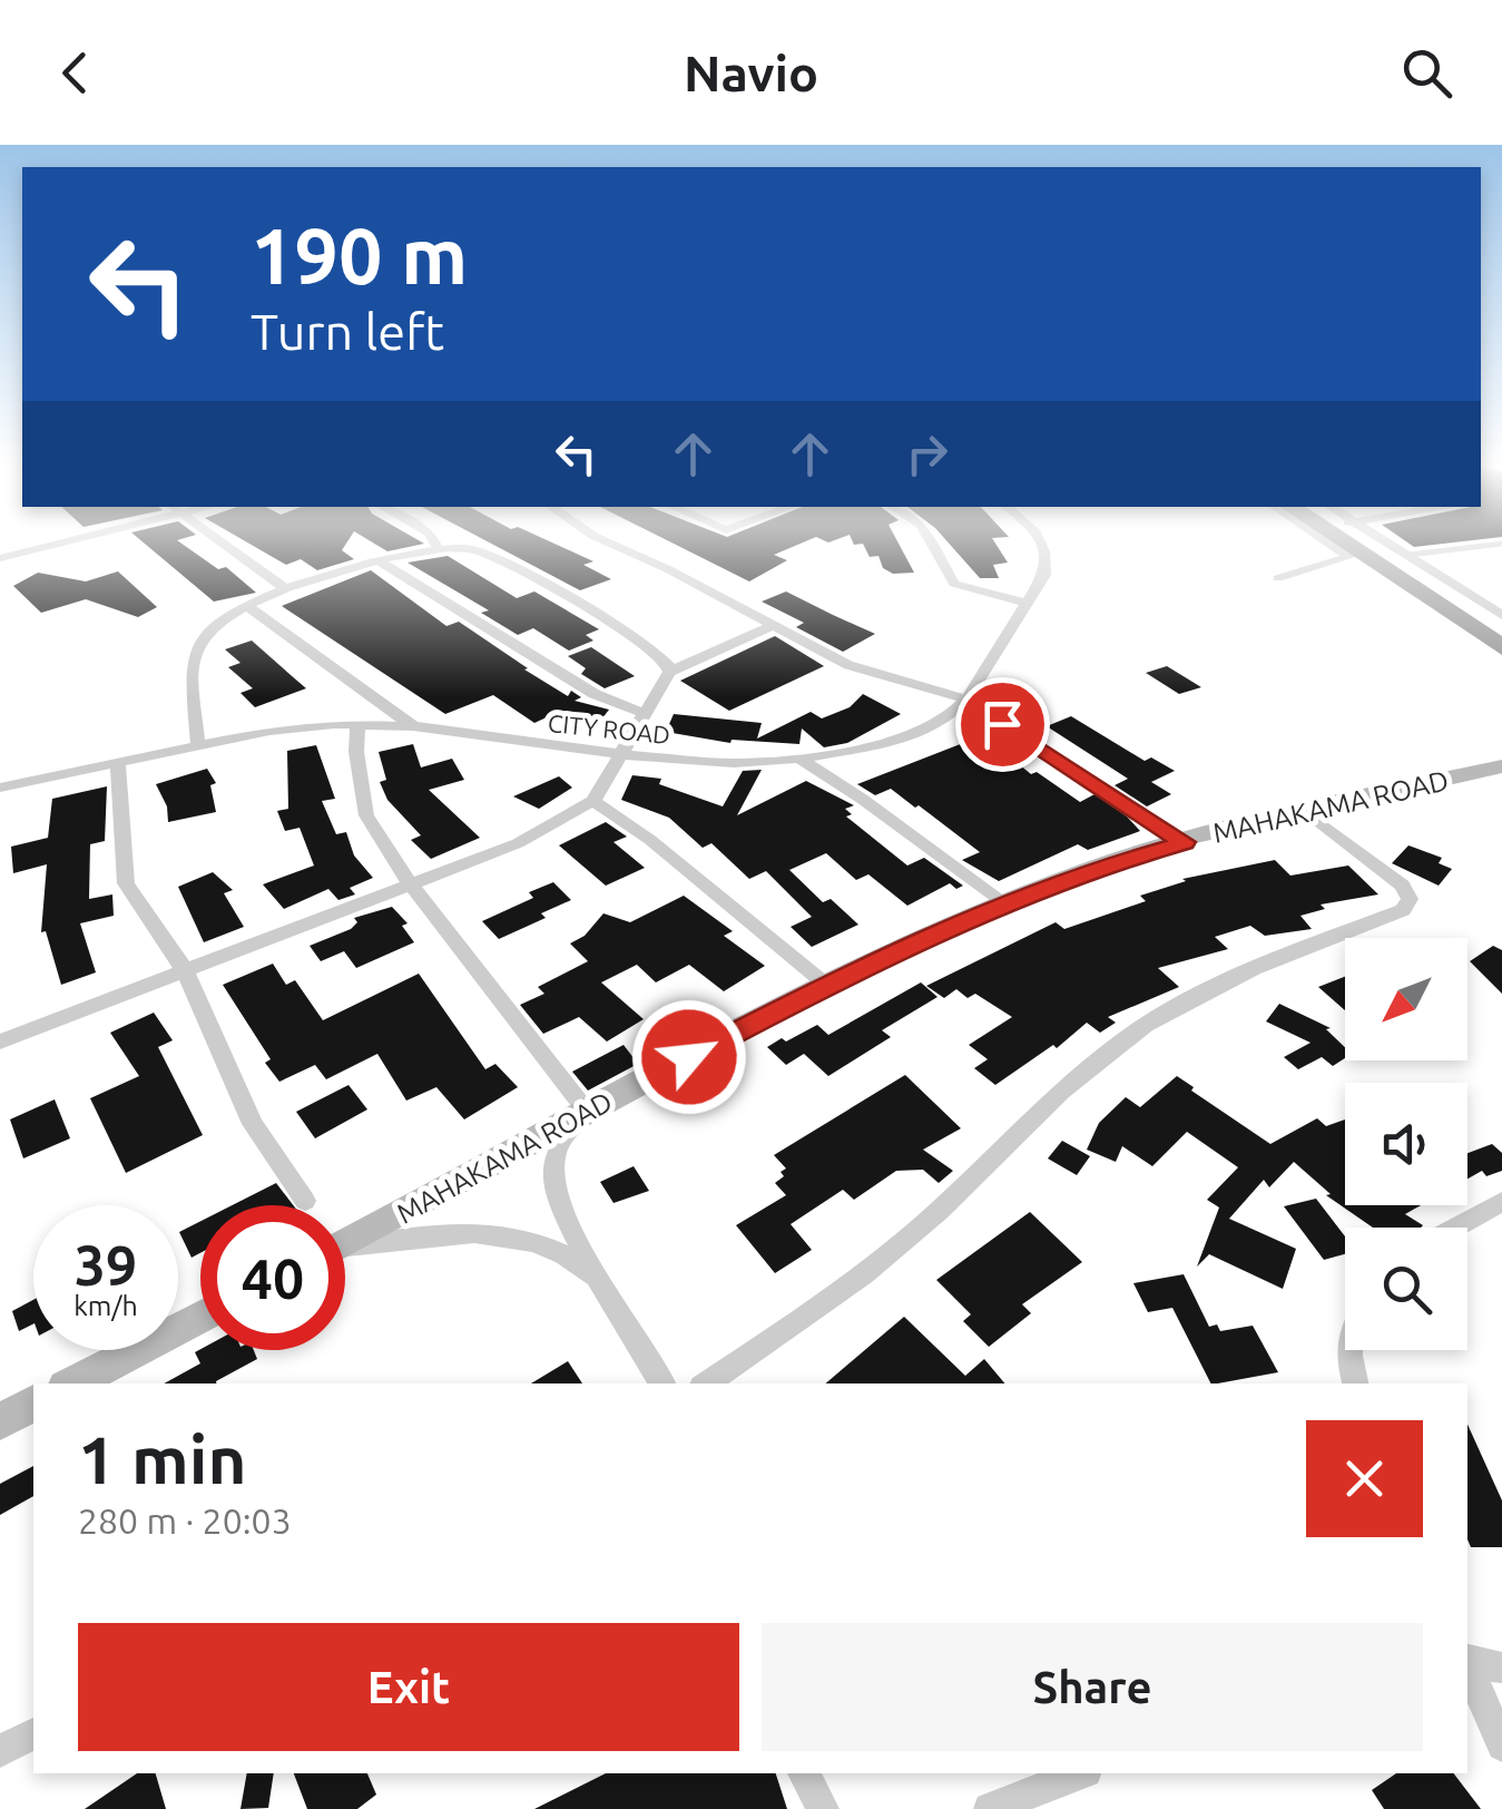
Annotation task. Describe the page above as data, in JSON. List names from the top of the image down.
{
  "streets": {
    "street": ["CITY ROAD", "MAHAKAMA ROAD"]
  },
  "north": "bottom left",
  "page": {
    "header": "Navio",
    "turn": ["190 m", "Turn left"],
    "speed": "39 km/h",
    "limit": "40",
    "heading": ["1 min", "280 m · 20:03"],
    "buttons": ["Exit", "Share"]
  }
}
